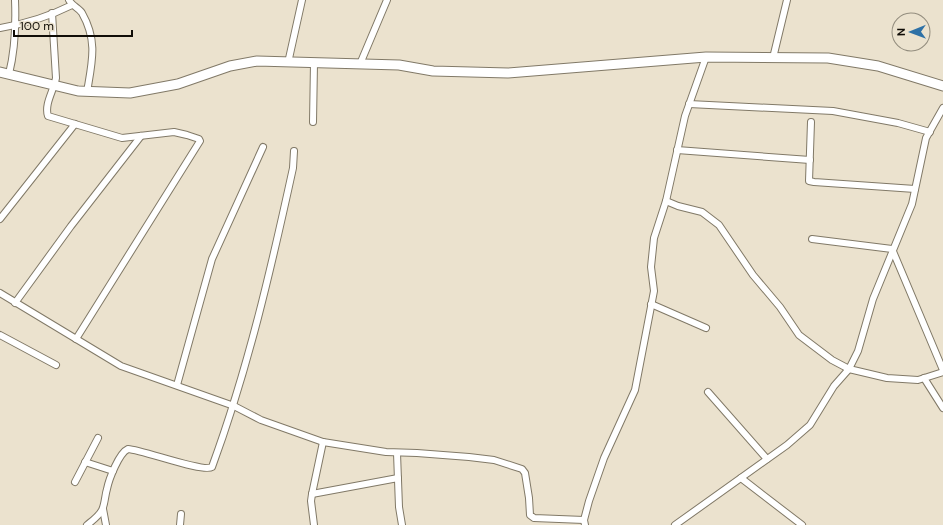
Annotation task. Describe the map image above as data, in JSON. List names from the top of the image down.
{
  "scale_bar": "100 m",
  "north": "left"
}
